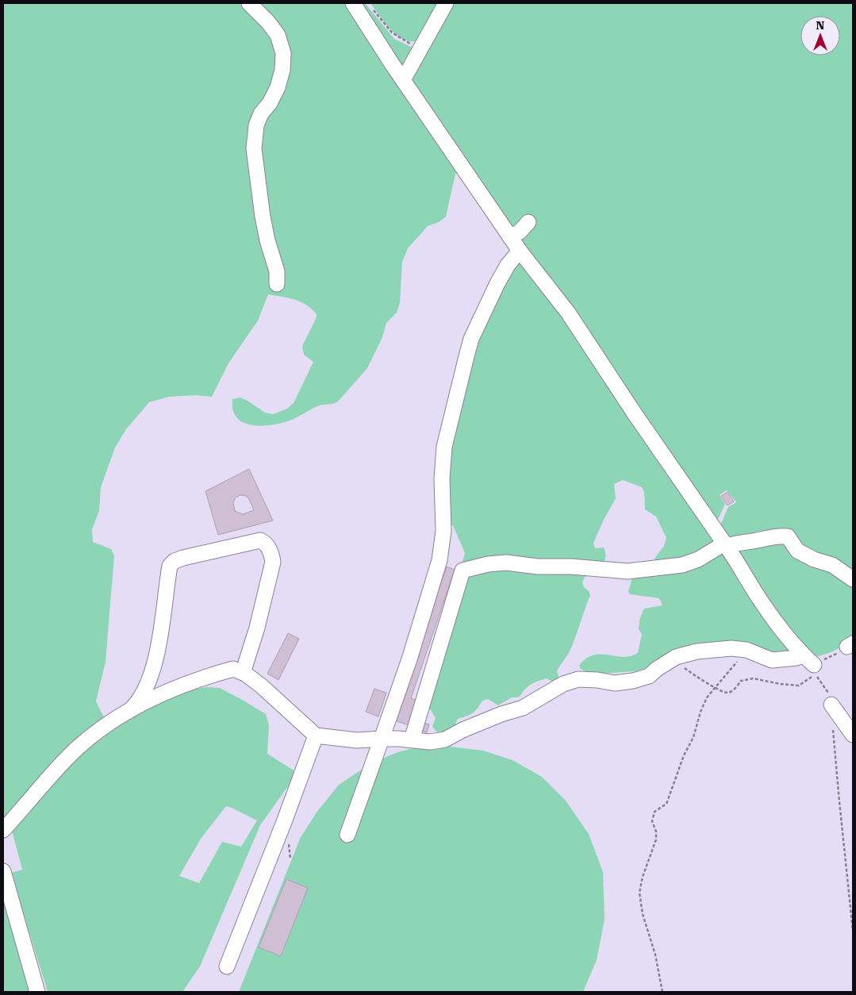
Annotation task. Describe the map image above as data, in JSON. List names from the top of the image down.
{
  "north": "top"
}
